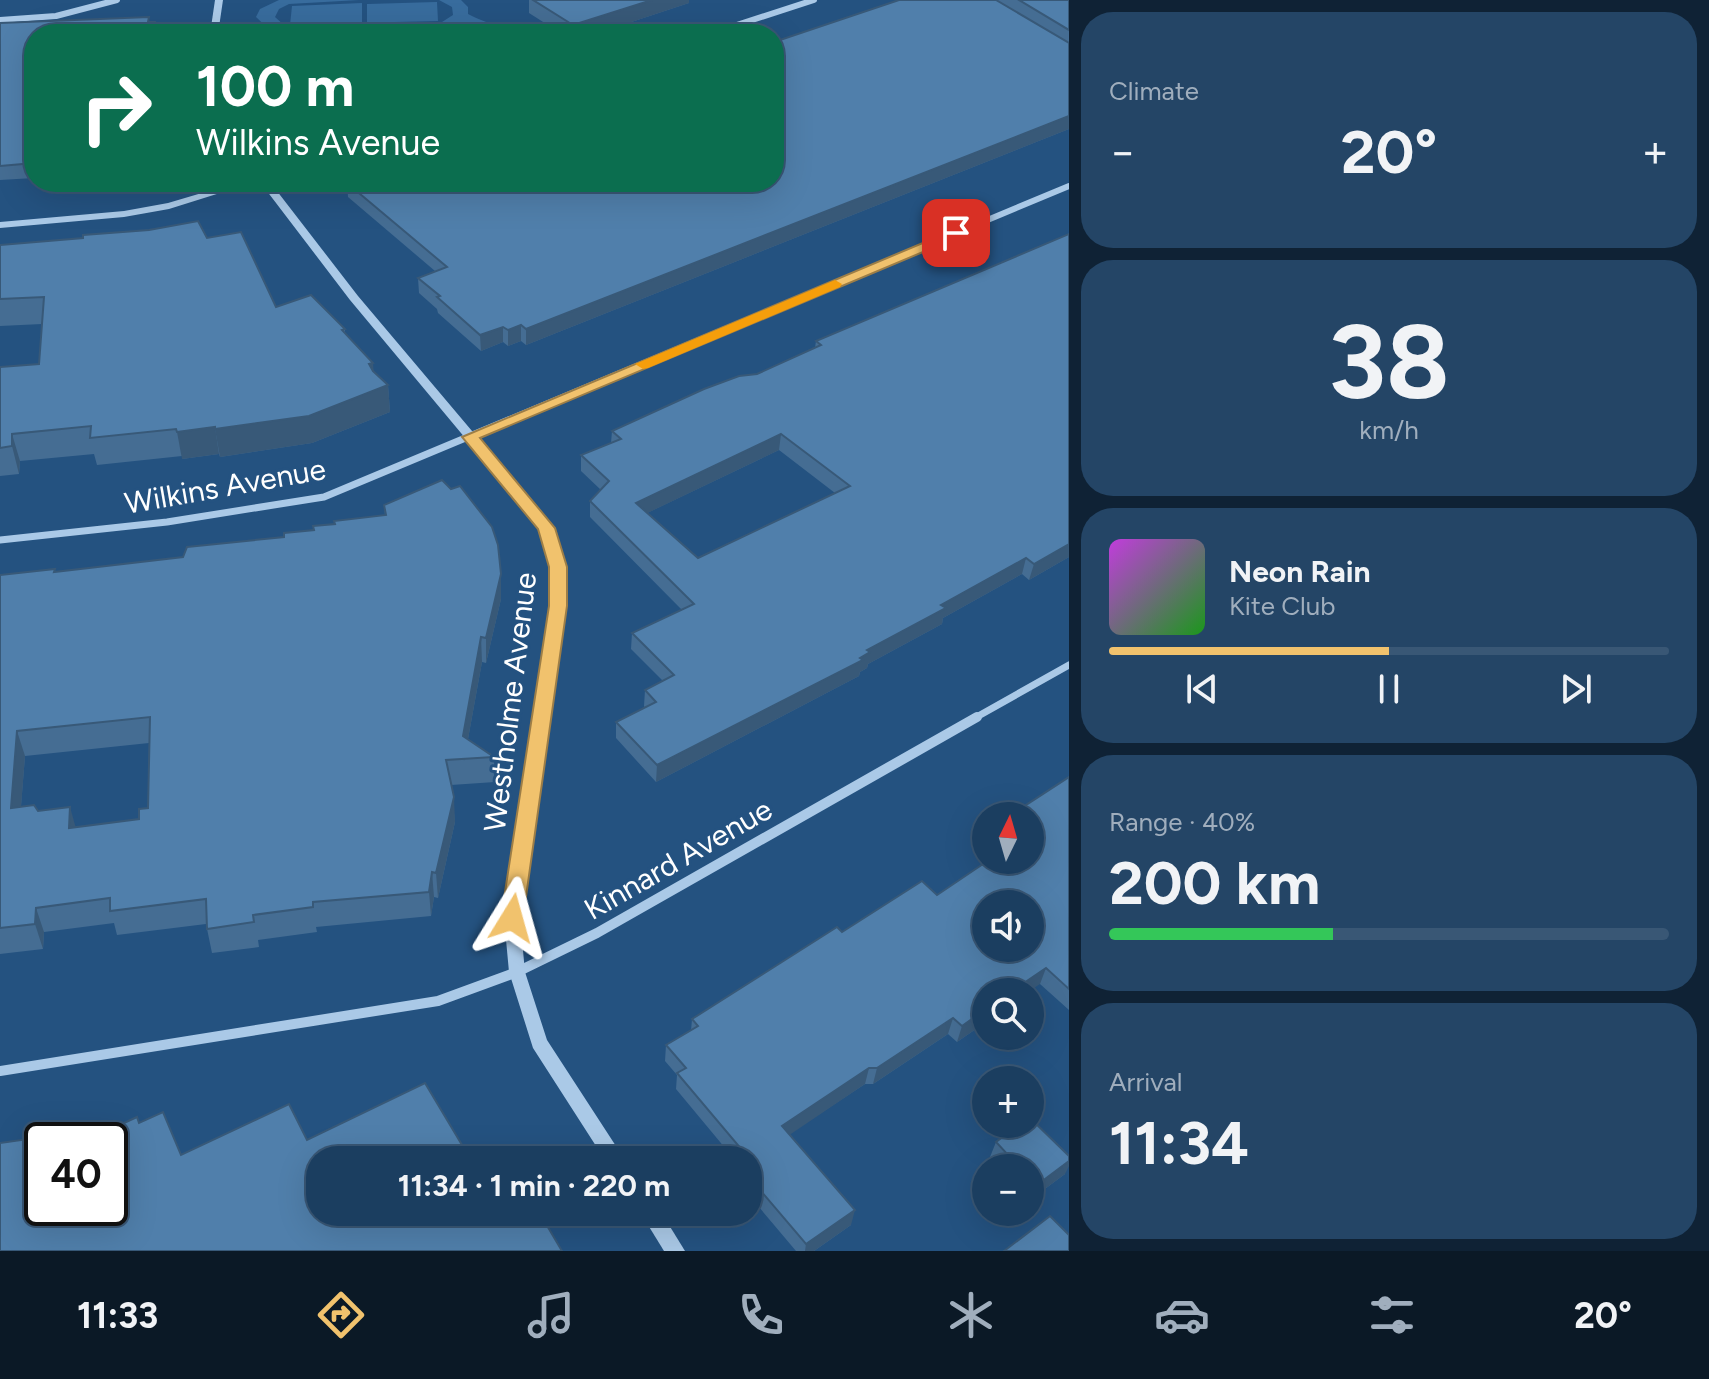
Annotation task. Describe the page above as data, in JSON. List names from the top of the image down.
{
  "streets": {
    "street": ["Wilkins Avenue", "Westholme Avenue", "Kinnard Avenue"]
  },
  "crossings": [
    ["Wilkins Avenue", "Westholme Avenue"],
    ["Westholme Avenue", "Kinnard Avenue"]
  ],
  "north": "top",
  "page": {
    "tile": [
      "Climate",
      ["38", "km/h"],
      ["Range · 40%", "200 km"],
      ["Arrival", "11:34"]
    ],
    "turn": ["100 m", "Wilkins Avenue"],
    "heat": ["−", "20°", "+"],
    "song": ["Neon Rain", "Kite Club"],
    "map_buttons": ["+", "−"],
    "limit": "40",
    "trip": "11:34 · 1 min · 220 m",
    "tabs": ["11:33", "20°"]
  }
}
